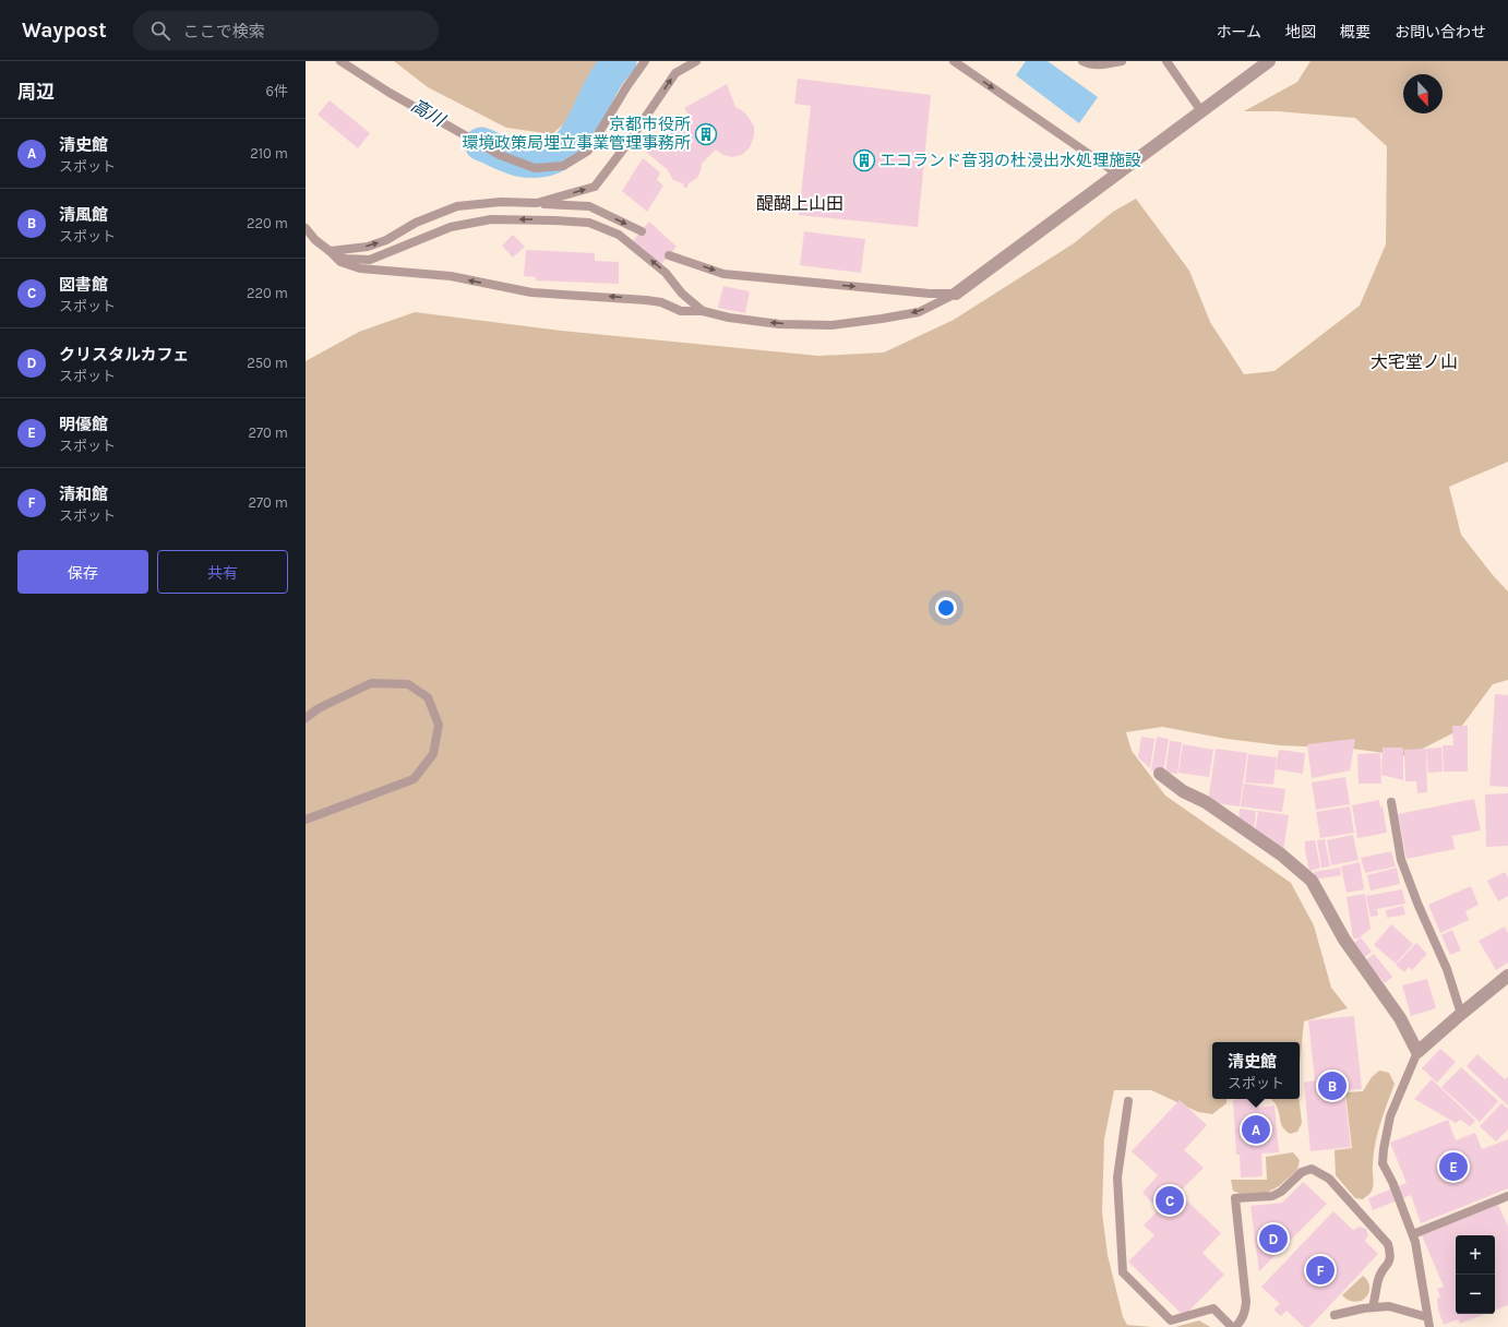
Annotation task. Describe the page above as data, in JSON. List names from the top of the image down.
{
  "districts": ["醍醐上山田", "大宅堂ノ山"],
  "water": ["高川"],
  "places": {
    "building": ["京都市役所 環境政策局埋立事業管理事務所", "エコランド音羽の杜浸出水処理施設"]
  },
  "north": "bottom",
  "page": {
    "header": "Waypost",
    "search": "ここで検索",
    "nav": [
      "ホーム",
      "地図",
      "概要",
      "お問い合わせ"
    ],
    "heading": ["周辺", "6件"],
    "list": [
      {
        "mark": "A",
        "name": "清史館",
        "note": "スポット",
        "value": "210 m"
      },
      {
        "mark": "B",
        "name": "清風館",
        "note": "スポット",
        "value": "220 m"
      },
      {
        "mark": "C",
        "name": "図書館",
        "note": "スポット",
        "value": "220 m"
      },
      {
        "mark": "D",
        "name": "クリスタルカフェ",
        "note": "スポット",
        "value": "250 m"
      },
      {
        "mark": "E",
        "name": "明優館",
        "note": "スポット",
        "value": "270 m"
      },
      {
        "mark": "F",
        "name": "清和館",
        "note": "スポット",
        "value": "270 m"
      }
    ],
    "buttons": ["保存", "共有"],
    "popup": ["清史館", "スポット"],
    "pins": [
      "B",
      "A",
      "E",
      "C",
      "D",
      "F"
    ],
    "map_buttons": ["+", "−"]
  }
}
